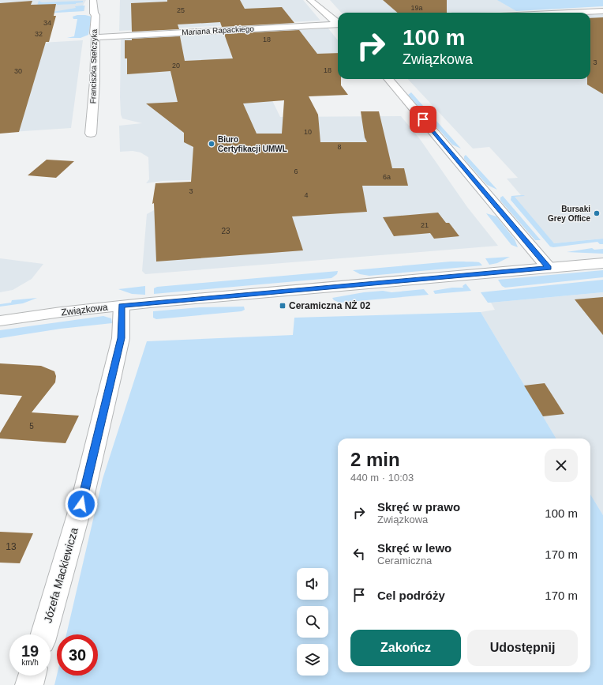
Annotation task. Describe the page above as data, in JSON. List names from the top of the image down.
{
  "streets": {
    "street": [
      "Mariana Rapackiego",
      "Franciszka Stefczyka",
      "Związkowa",
      "Józefa Mackiewicza"
    ]
  },
  "crossings": [
    ["Mariana Rapackiego", "Franciszka Stefczyka"],
    ["Związkowa", "Józefa Mackiewicza"]
  ],
  "places": {
    "other": ["Biuro Certyfikacji UMWL", "Bursaki Grey Office"],
    "transit": ["Ceramiczna NŻ 02"]
  },
  "house_numbers": [
    "19a",
    "25",
    "34",
    "32",
    "18",
    "3",
    "20",
    "18",
    "30",
    "10",
    "8",
    "6",
    "6a",
    "3",
    "4",
    "21",
    "23",
    "5",
    "13"
  ],
  "page": {
    "turn": ["100 m", "Związkowa"],
    "heading": ["2 min", "440 m · 10:03"],
    "list": [
      {
        "name": "Skręć w prawo",
        "note": "Związkowa",
        "value": "100 m"
      },
      {
        "name": "Skręć w lewo",
        "note": "Ceramiczna",
        "value": "170 m"
      },
      {
        "name": "Cel podróży",
        "value": "170 m"
      }
    ],
    "buttons": ["Zakończ", "Udostępnij"],
    "speed": "19 km/h",
    "limit": "30"
  }
}
